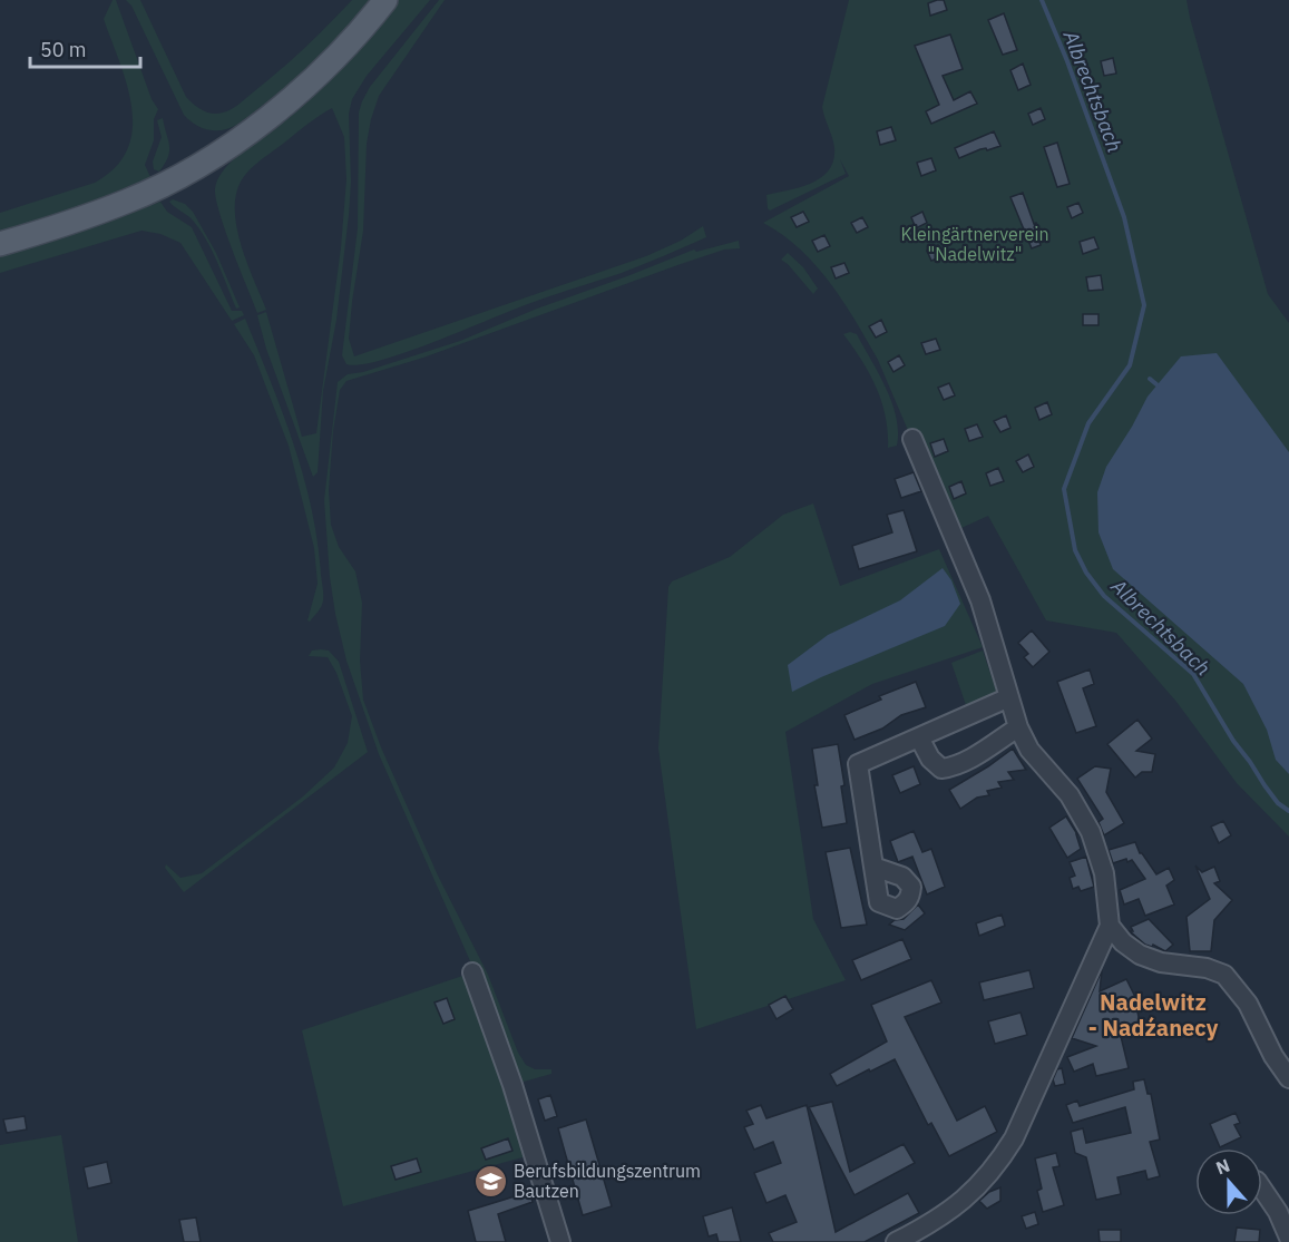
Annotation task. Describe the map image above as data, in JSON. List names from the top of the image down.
{
  "districts": ["Nadelwitz - Nadźanecy"],
  "water": ["Albrechtsbach"],
  "parks": ["Kleingärtnerverein \"Nadelwitz\""],
  "places": {
    "school or university": ["Berufsbildungszentrum Bautzen"]
  },
  "scale_bar": "50 m",
  "north": "top"
}
